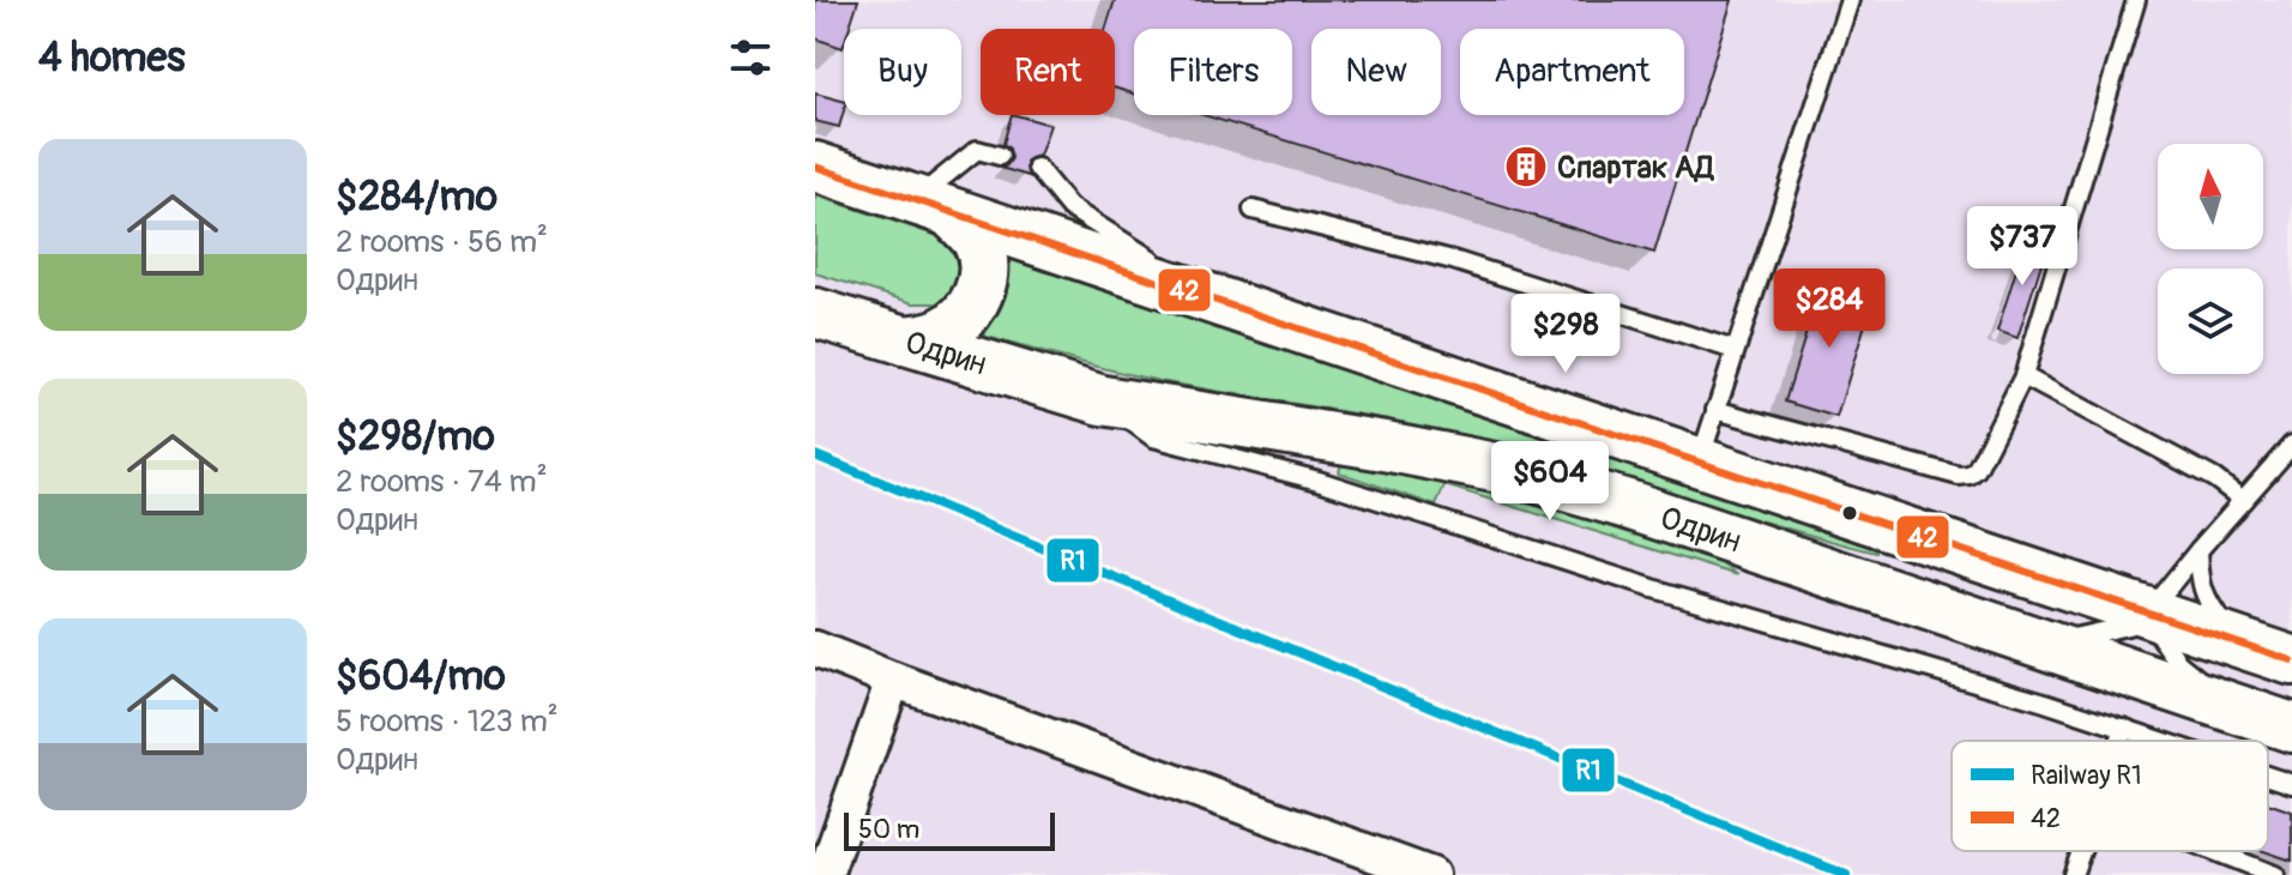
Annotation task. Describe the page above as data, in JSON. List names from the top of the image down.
{
  "streets": {
    "main road": ["Одрин"]
  },
  "places": {
    "building": ["Спартак АД"]
  },
  "lines": ["transit line 42", "rail line R1"],
  "legend": ["Railway R1", "42"],
  "scale_bar": "50 m",
  "north": "top",
  "page": {
    "heading": "4 homes",
    "chip": [
      "Buy",
      "Rent",
      "Filters",
      "New",
      "Apartment"
    ],
    "list": [
      {
        "name": "$284/mo",
        "note": "2 rooms · 56 m² · Одрин"
      },
      {
        "name": "$298/mo",
        "note": "2 rooms · 74 m² · Одрин"
      },
      {
        "name": "$604/mo",
        "note": "5 rooms · 123 m² · Одрин"
      }
    ],
    "price": [
      "$737",
      "$284",
      "$298",
      "$604"
    ],
    "scale": "50 m"
  }
}
